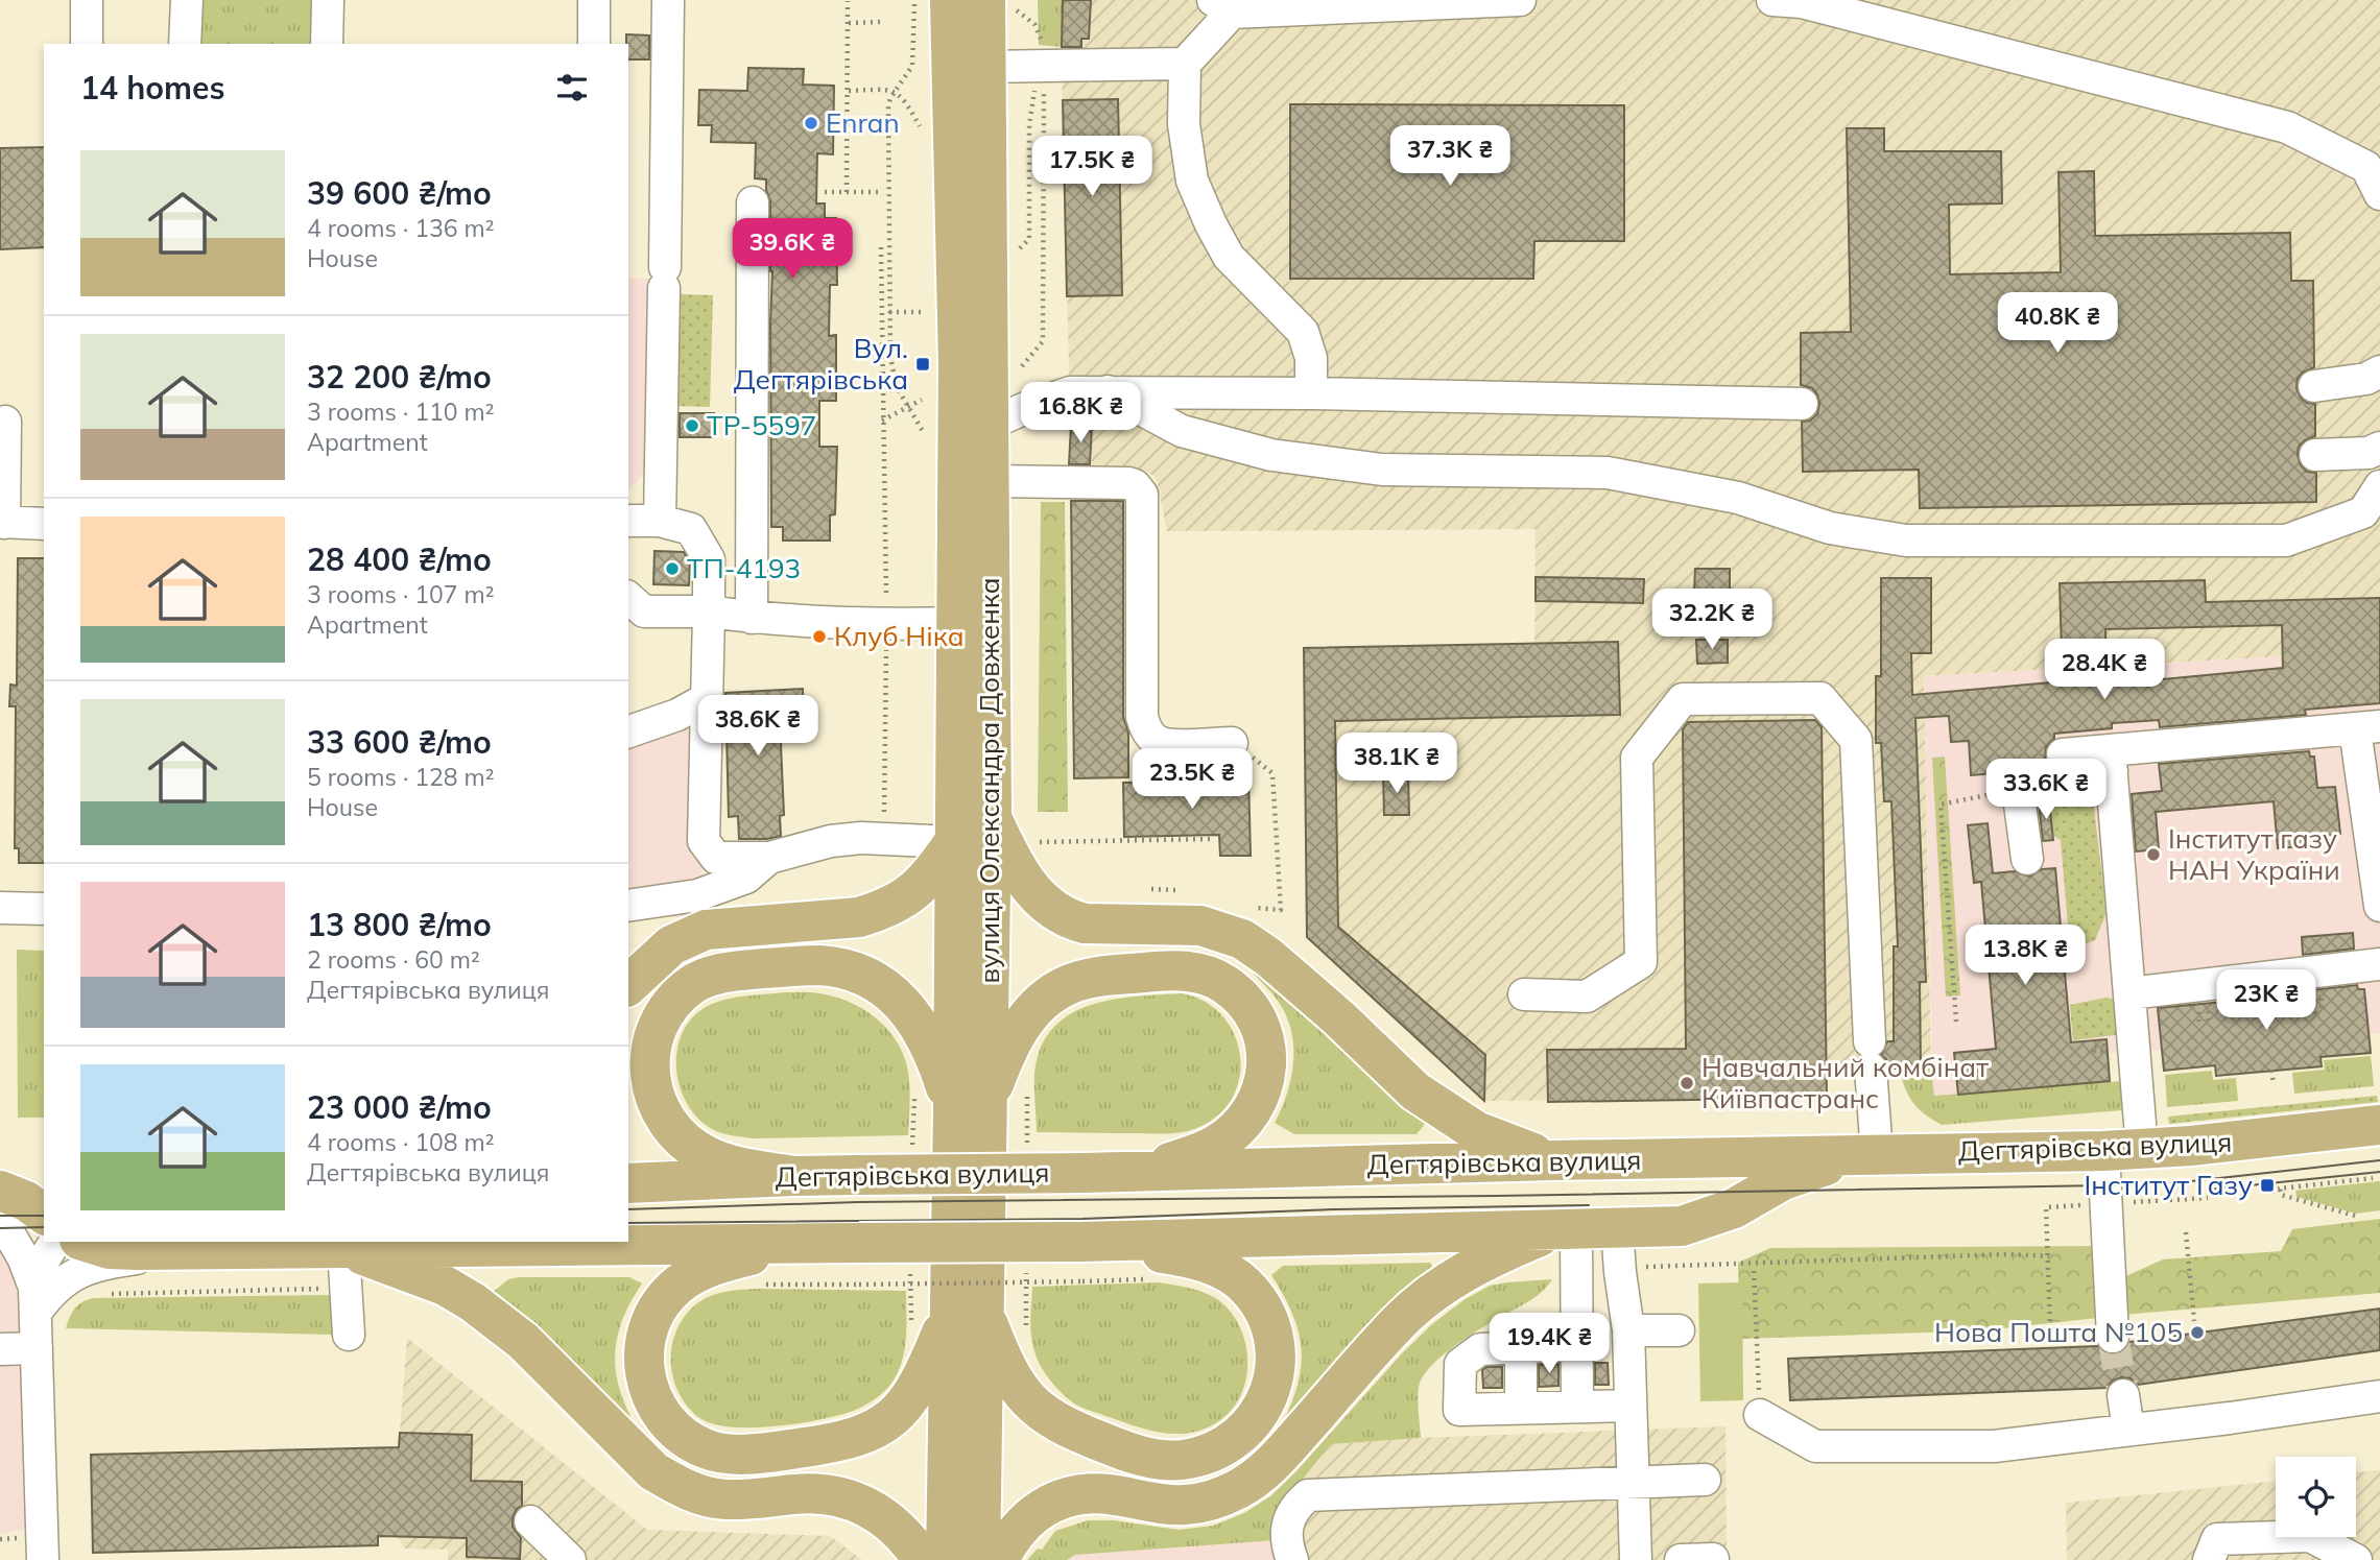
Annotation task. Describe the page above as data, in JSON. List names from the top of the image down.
{
  "streets": {
    "main road": ["вулиця Олександра Довженка", "Дегтярівська вулиця"]
  },
  "places": {
    "other": [
      "Enran",
      "ТР-5597",
      "ТП-4193",
      "Клуб Ніка",
      "Інститут газу НАН України",
      "Навчальний комбінат Київпастранс",
      "Нова Пошта №105"
    ],
    "transit": ["Вул. Дегтярівська", "Інститут Газу"]
  },
  "page": {
    "heading": "14 homes",
    "price": [
      "37.3K ₴",
      "17.5K ₴",
      "39.6K ₴",
      "40.8K ₴",
      "16.8K ₴",
      "32.2K ₴",
      "28.4K ₴",
      "38.6K ₴",
      "38.1K ₴",
      "23.5K ₴",
      "33.6K ₴",
      "13.8K ₴",
      "23K ₴",
      "19.4K ₴"
    ],
    "list": [
      {
        "name": "39 600 ₴/mo",
        "note": "4 rooms · 136 m² · House"
      },
      {
        "name": "32 200 ₴/mo",
        "note": "3 rooms · 110 m² · Apartment"
      },
      {
        "name": "28 400 ₴/mo",
        "note": "3 rooms · 107 m² · Apartment"
      },
      {
        "name": "33 600 ₴/mo",
        "note": "5 rooms · 128 m² · House"
      },
      {
        "name": "13 800 ₴/mo",
        "note": "2 rooms · 60 m² · Дегтярівська вулиця"
      },
      {
        "name": "23 000 ₴/mo",
        "note": "4 rooms · 108 m² · Дегтярівська вулиця"
      }
    ]
  }
}
